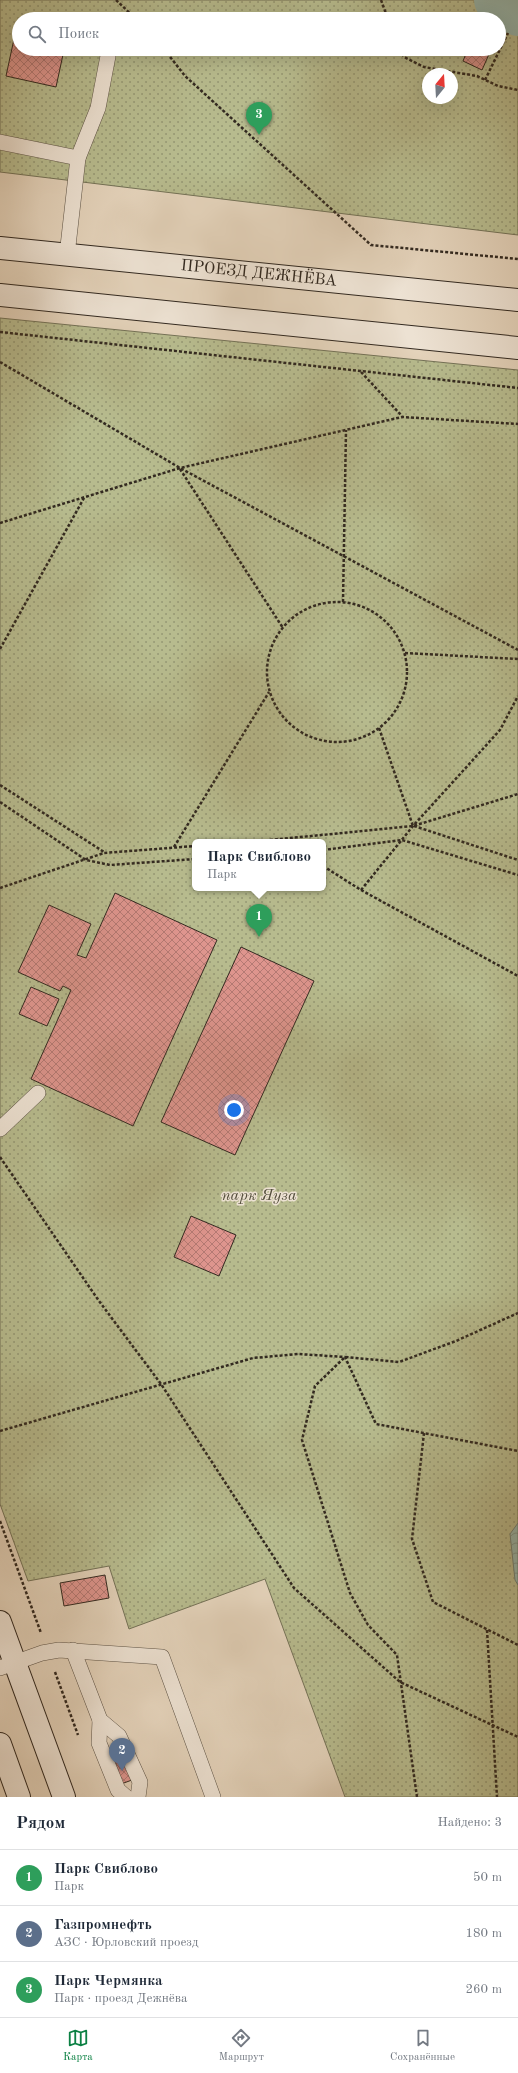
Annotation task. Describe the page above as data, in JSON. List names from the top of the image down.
{
  "streets": {
    "main road": ["ПРОЕЗД ДЕЖНЁВА"]
  },
  "parks": ["парк Яуза"],
  "north": "top",
  "page": {
    "search": "Поиск",
    "pins": ["3", "1", "2"],
    "popup": ["Парк Свиблово", "Парк"],
    "heading": ["Рядом", "Найдено: 3"],
    "list": [
      {
        "mark": "1",
        "name": "Парк Свиблово",
        "note": "Парк",
        "value": "50 m"
      },
      {
        "mark": "2",
        "name": "Газпромнефть",
        "note": "АЗС · Юрловский проезд",
        "value": "180 m"
      },
      {
        "mark": "3",
        "name": "Парк Чермянка",
        "note": "Парк · проезд Дежнёва",
        "value": "260 m"
      }
    ],
    "nav": ["Карта", "Маршрут", "Сохранённые"]
  }
}
